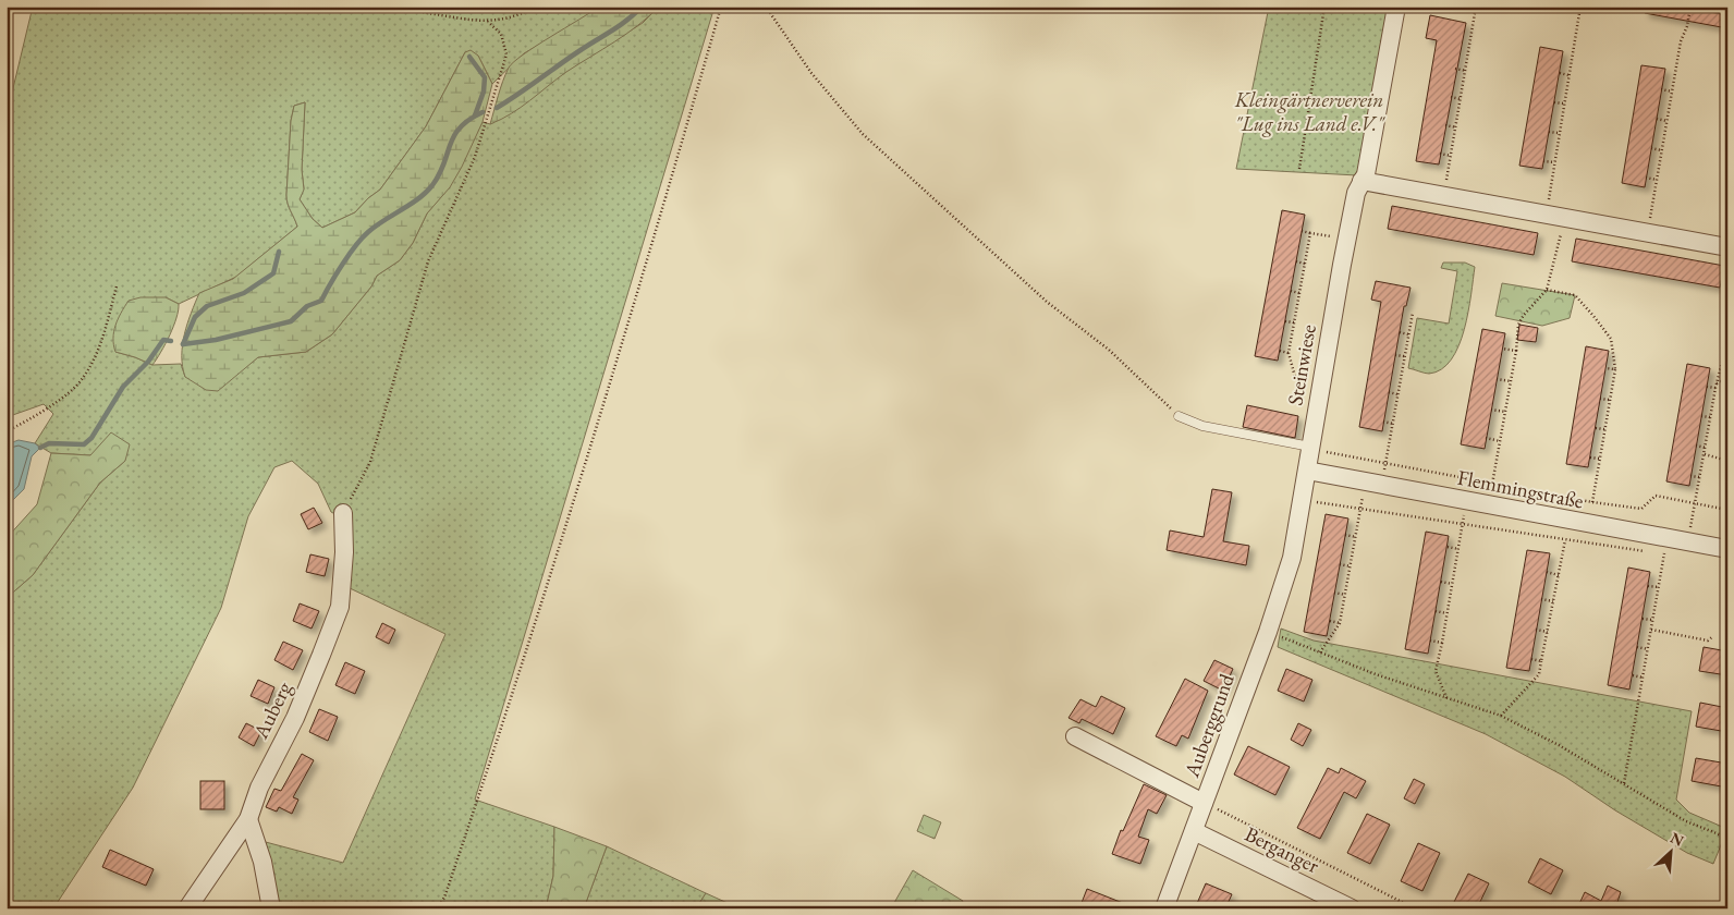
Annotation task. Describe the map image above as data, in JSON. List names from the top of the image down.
{
  "streets": {
    "street": [
      "Steinwiese",
      "Flemmingstraße",
      "Auberg",
      "Auberggrund",
      "Berganger"
    ]
  },
  "crossings": [
    ["Steinwiese", "Flemmingstraße"],
    ["Steinwiese", "Auberggrund"],
    ["Auberggrund", "Berganger"]
  ],
  "parks": ["Kleingärtnerverein \"Lug ins Land e.V.\""],
  "north": "top right"
}
